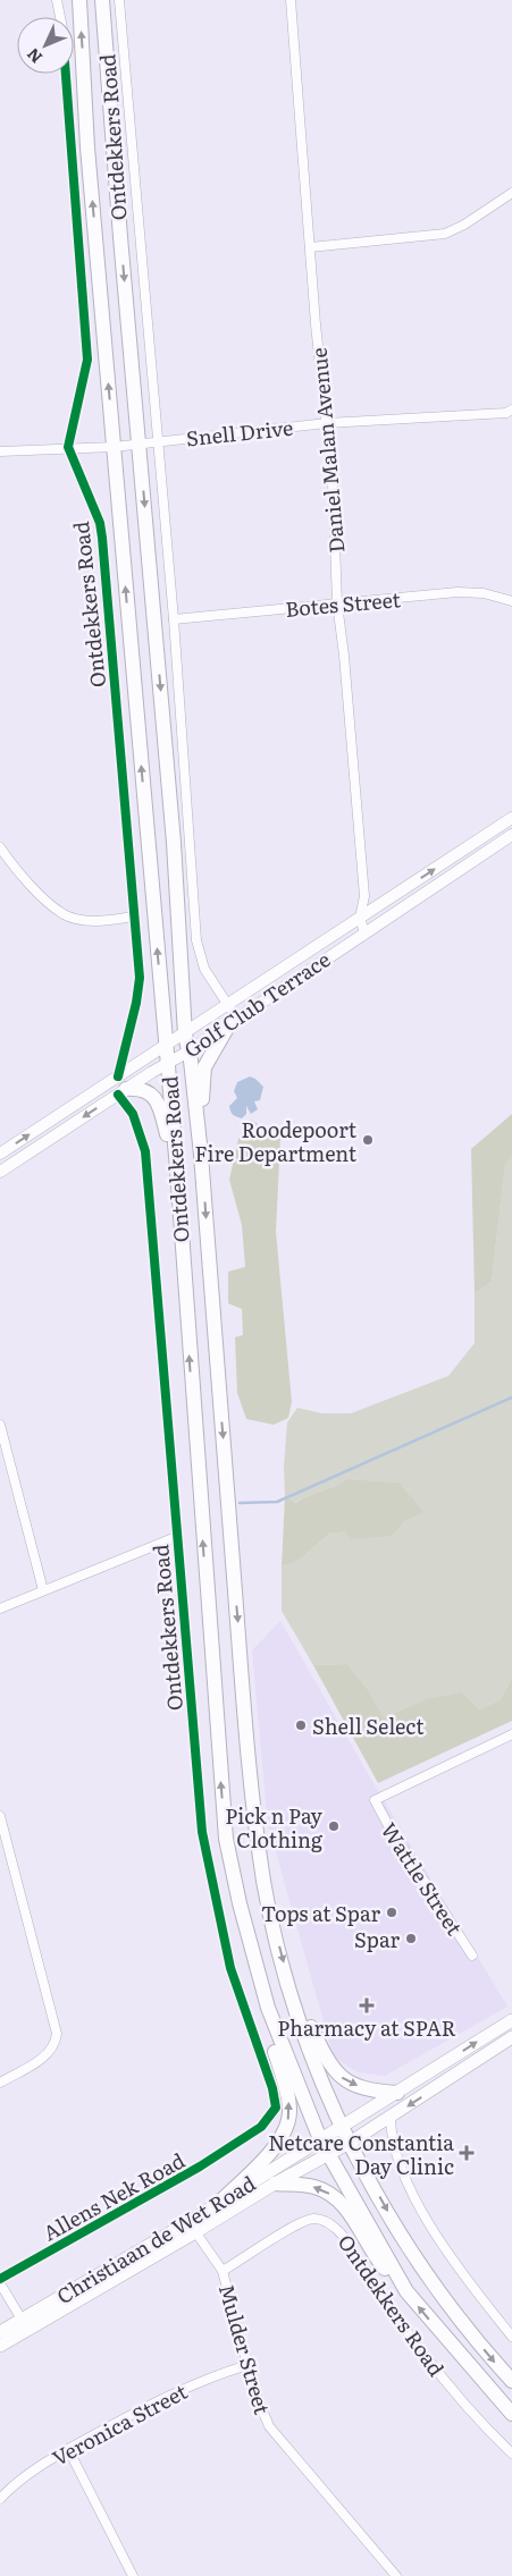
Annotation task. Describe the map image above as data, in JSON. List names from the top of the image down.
{
  "streets": {
    "main road": ["Ontdekkers Road", "Christiaan de Wet Road"],
    "street": [
      "Snell Drive",
      "Daniel Malan Avenue",
      "Botes Street",
      "Golf Club Terrace",
      "Wattle Street",
      "Allens Nek Road",
      "Mulder Street",
      "Veronica Street"
    ]
  },
  "crossings": [
    ["Ontdekkers Road", "Snell Drive"],
    ["Ontdekkers Road", "Botes Street"],
    ["Ontdekkers Road", "Golf Club Terrace"],
    ["Ontdekkers Road", "Allens Nek Road"],
    ["Ontdekkers Road", "Christiaan de Wet Road"],
    ["Ontdekkers Road", "Mulder Street"],
    ["Snell Drive", "Daniel Malan Avenue"],
    ["Daniel Malan Avenue", "Botes Street"],
    ["Daniel Malan Avenue", "Golf Club Terrace"],
    ["Christiaan de Wet Road", "Mulder Street"],
    ["Mulder Street", "Veronica Street"]
  ],
  "places": {
    "other": [
      "Roodepoort Fire Department",
      "Shell Select",
      "Pick n Pay Clothing",
      "Tops at Spar",
      "Spar"
    ],
    "health": ["Pharmacy at SPAR", "Netcare Constantia Day Clinic"]
  },
  "north": "bottom left"
}
